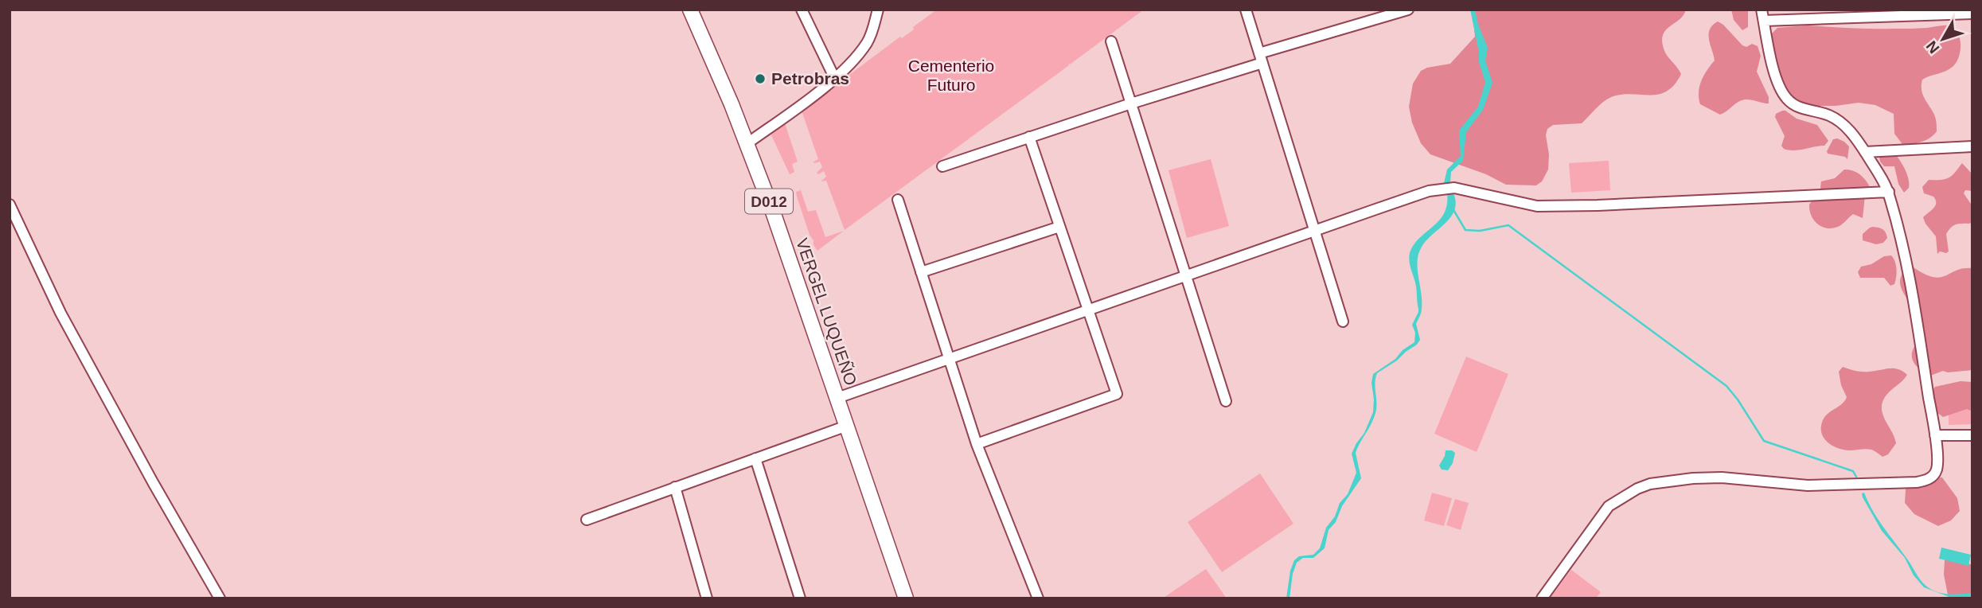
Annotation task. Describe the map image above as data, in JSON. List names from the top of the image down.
{
  "streets": {
    "main road": ["D012", "VERGEL LUQUEÑO"]
  },
  "parks": ["Cementerio Futuro"],
  "places": ["Petrobras"],
  "north": "bottom left"
}
